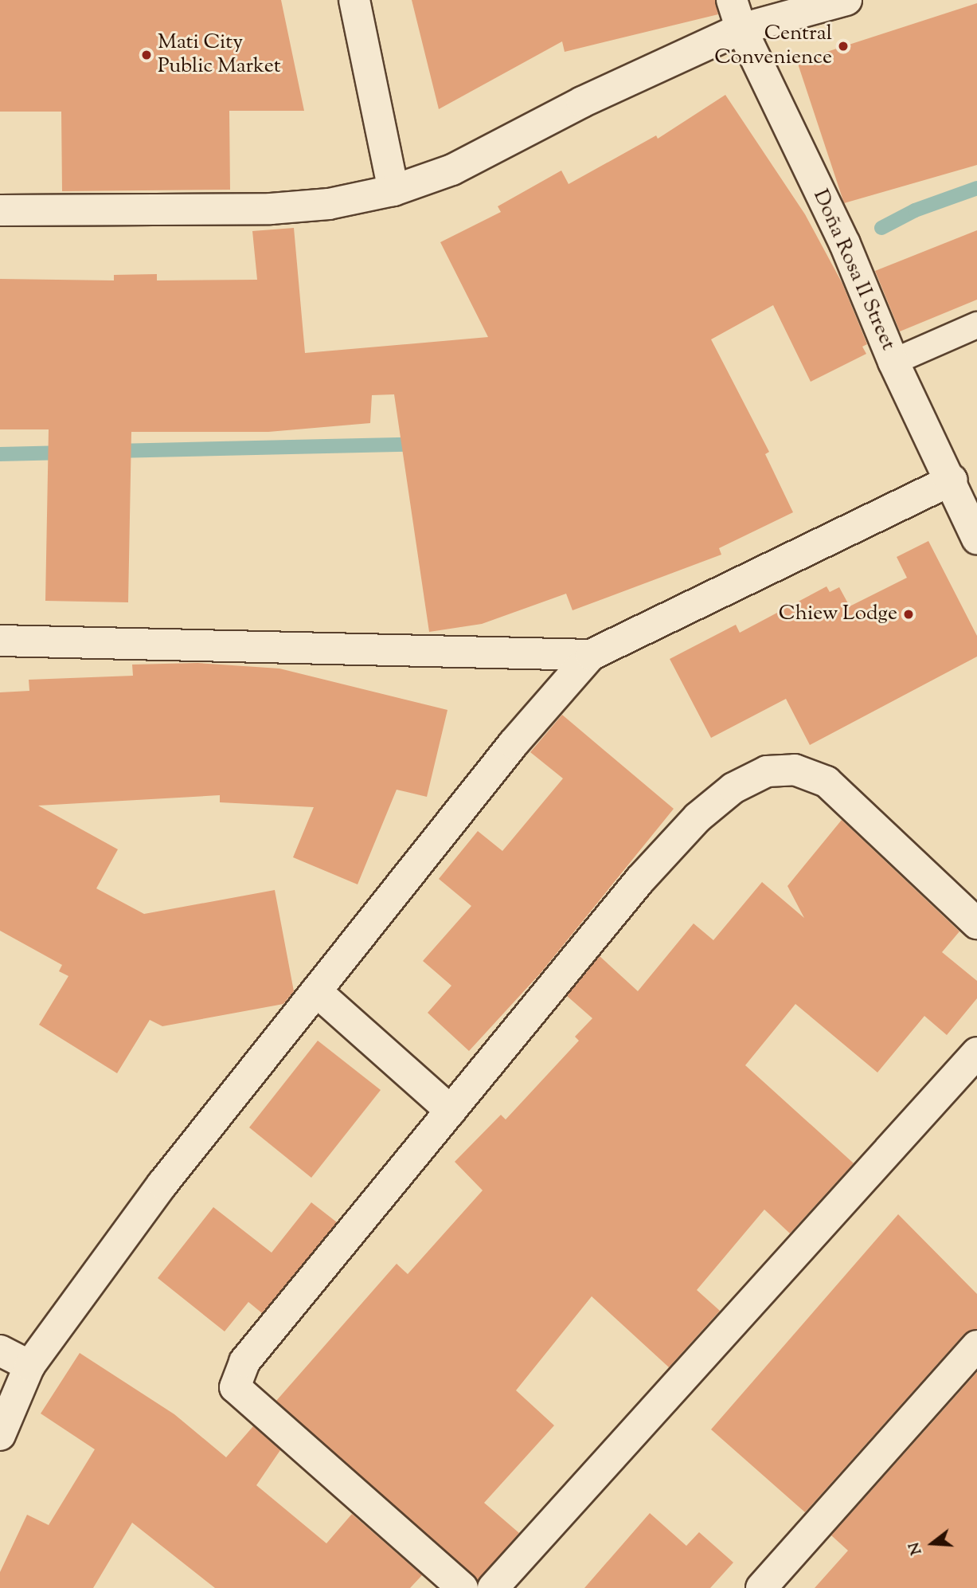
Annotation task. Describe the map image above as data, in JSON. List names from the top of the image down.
{
  "streets": {
    "street": ["Doña Rosa II Street"]
  },
  "places": ["Central Convenience", "Mati City Public Market", "Chiew Lodge"],
  "north": "left"
}
